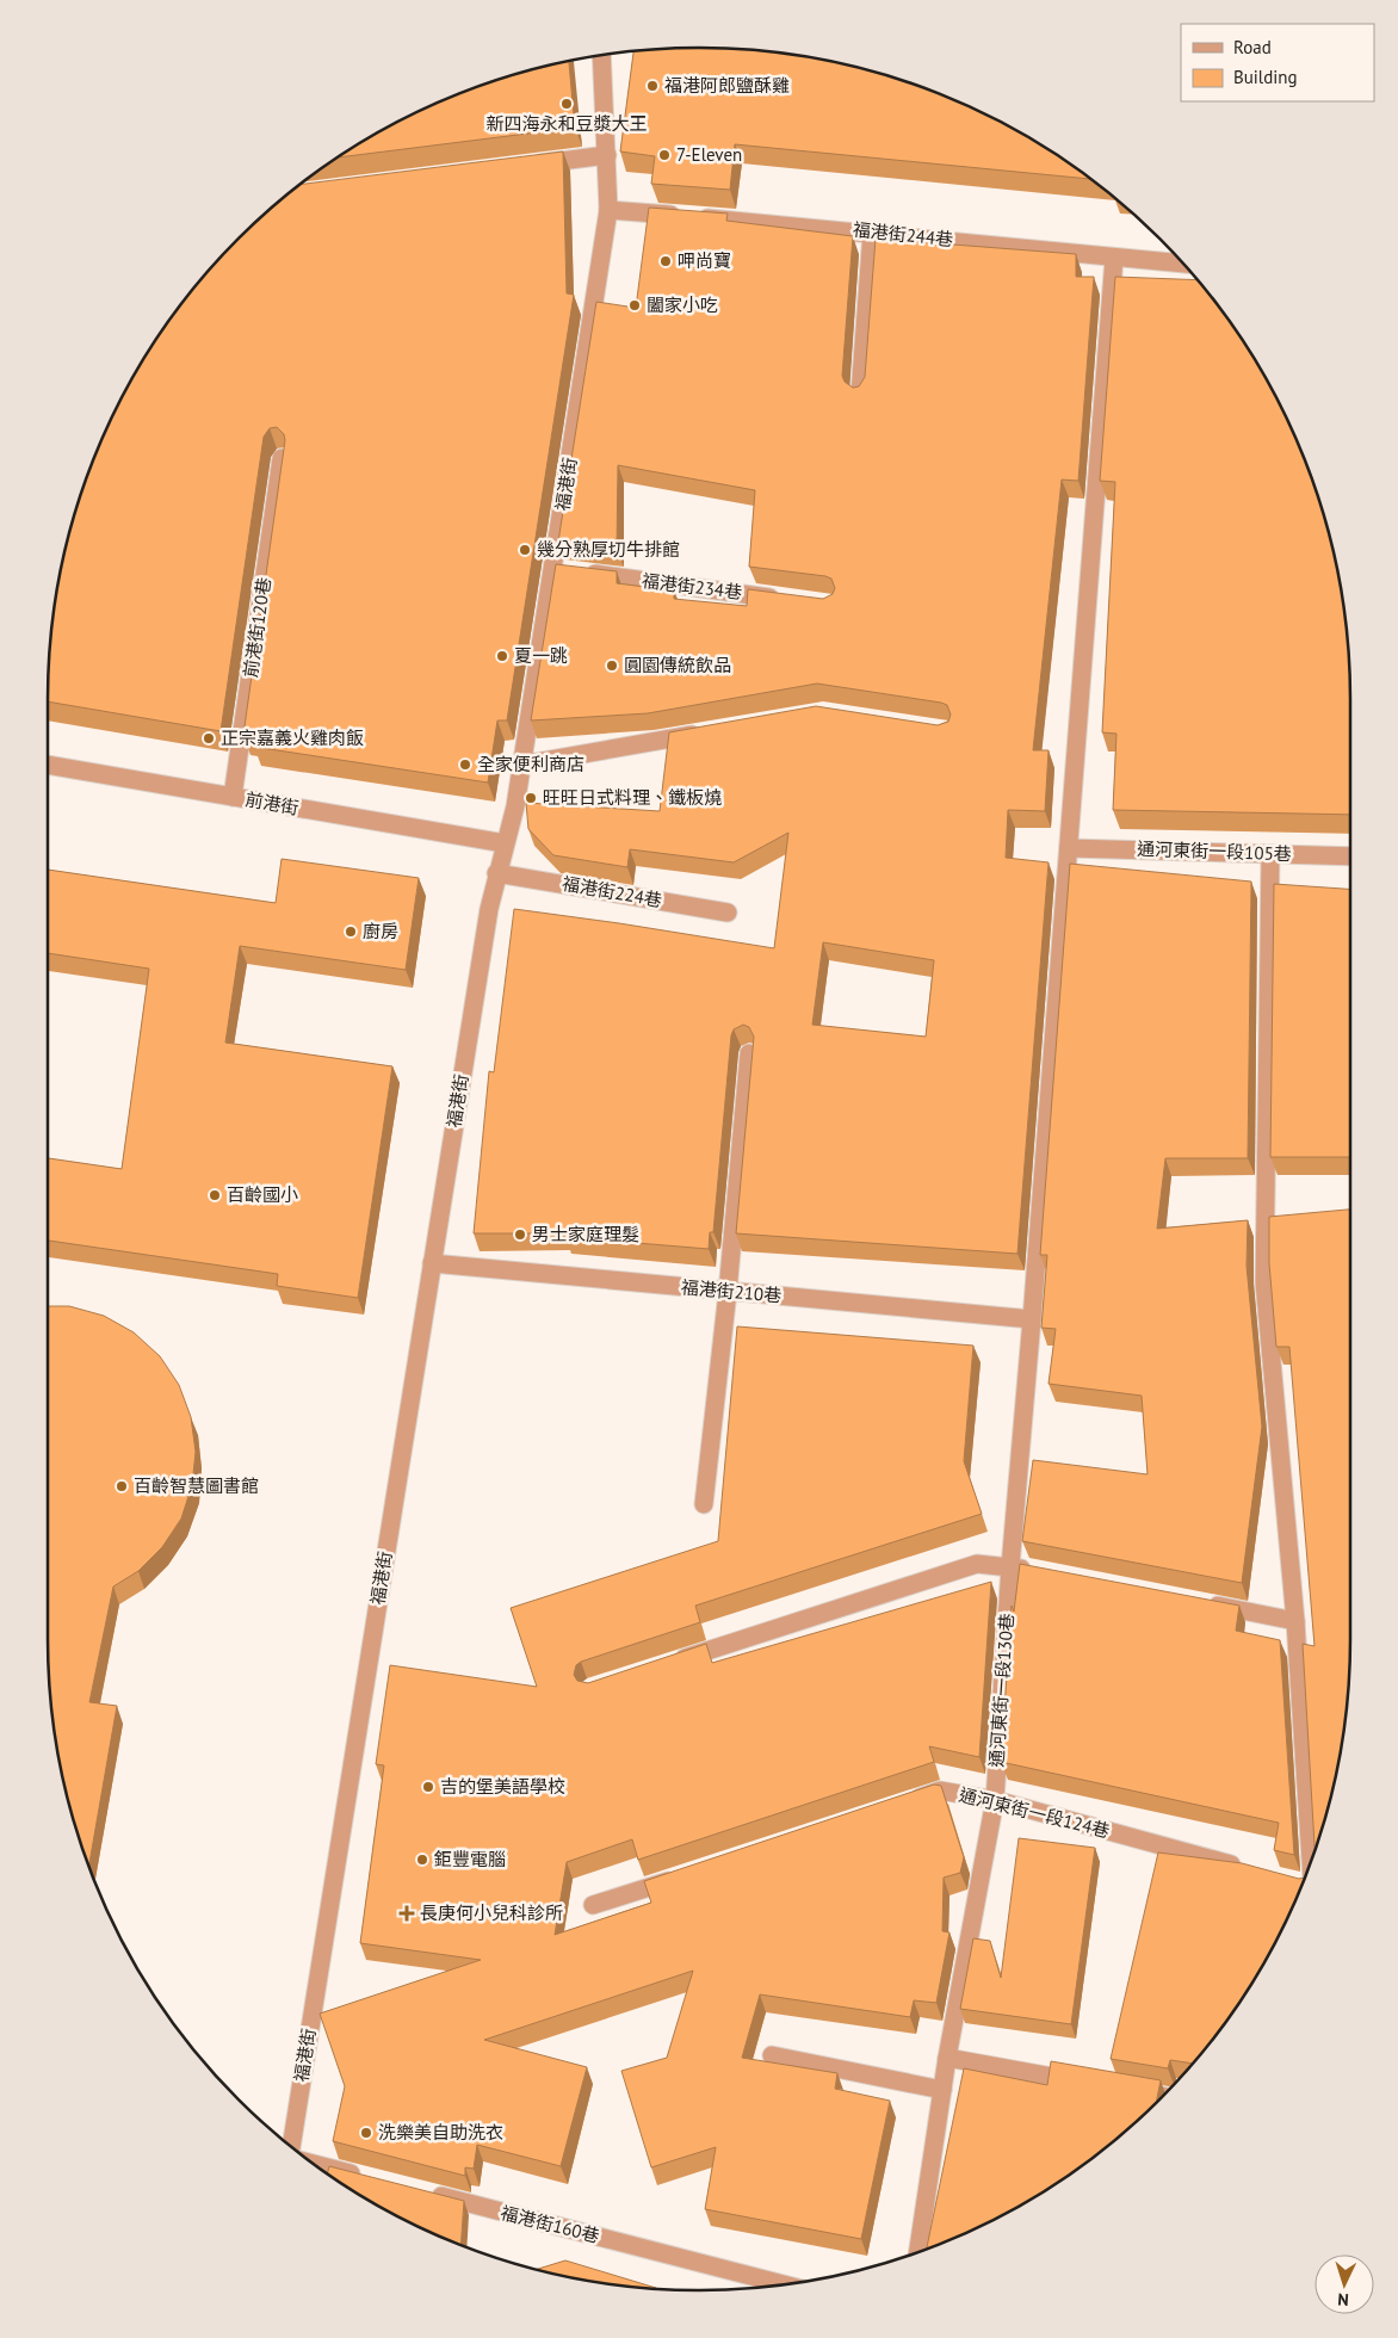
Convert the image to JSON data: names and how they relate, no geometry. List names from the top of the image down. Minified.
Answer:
{"streets":{"street":["福港街244巷","福港街","福港街234巷","前港街120巷","前港街","通河東街一段105巷","福港街224巷","福港街210巷","通河東街一段130巷","通河東街一段124巷","福港街160巷"]},"crossings":[["福港街244巷","福港街"],["福港街244巷","通河東街一段130巷"],["福港街","福港街234巷"],["福港街","前港街"],["福港街","福港街224巷"],["福港街","福港街210巷"],["前港街120巷","前港街"],["通河東街一段105巷","通河東街一段130巷"],["福港街210巷","通河東街一段130巷"],["通河東街一段130巷","通河東街一段124巷"]],"places":{"other":["福港阿郎鹽酥雞","新四海永和豆漿大王","7-Eleven","呷尚寶","闔家小吃","幾分熟厚切牛排館","夏一跳","圓園傳統飲品","正宗嘉義火雞肉飯","全家便利商店","旺旺日式料理、鐵板燒","廚房","百齡國小","男士家庭理髮","百齡智慧圖書館","吉的堡美語學校","鉅豐電腦","洗樂美自助洗衣"],"health":["長庚何小兒科診所"]},"legend":["Road","Building"],"north":"bottom"}
